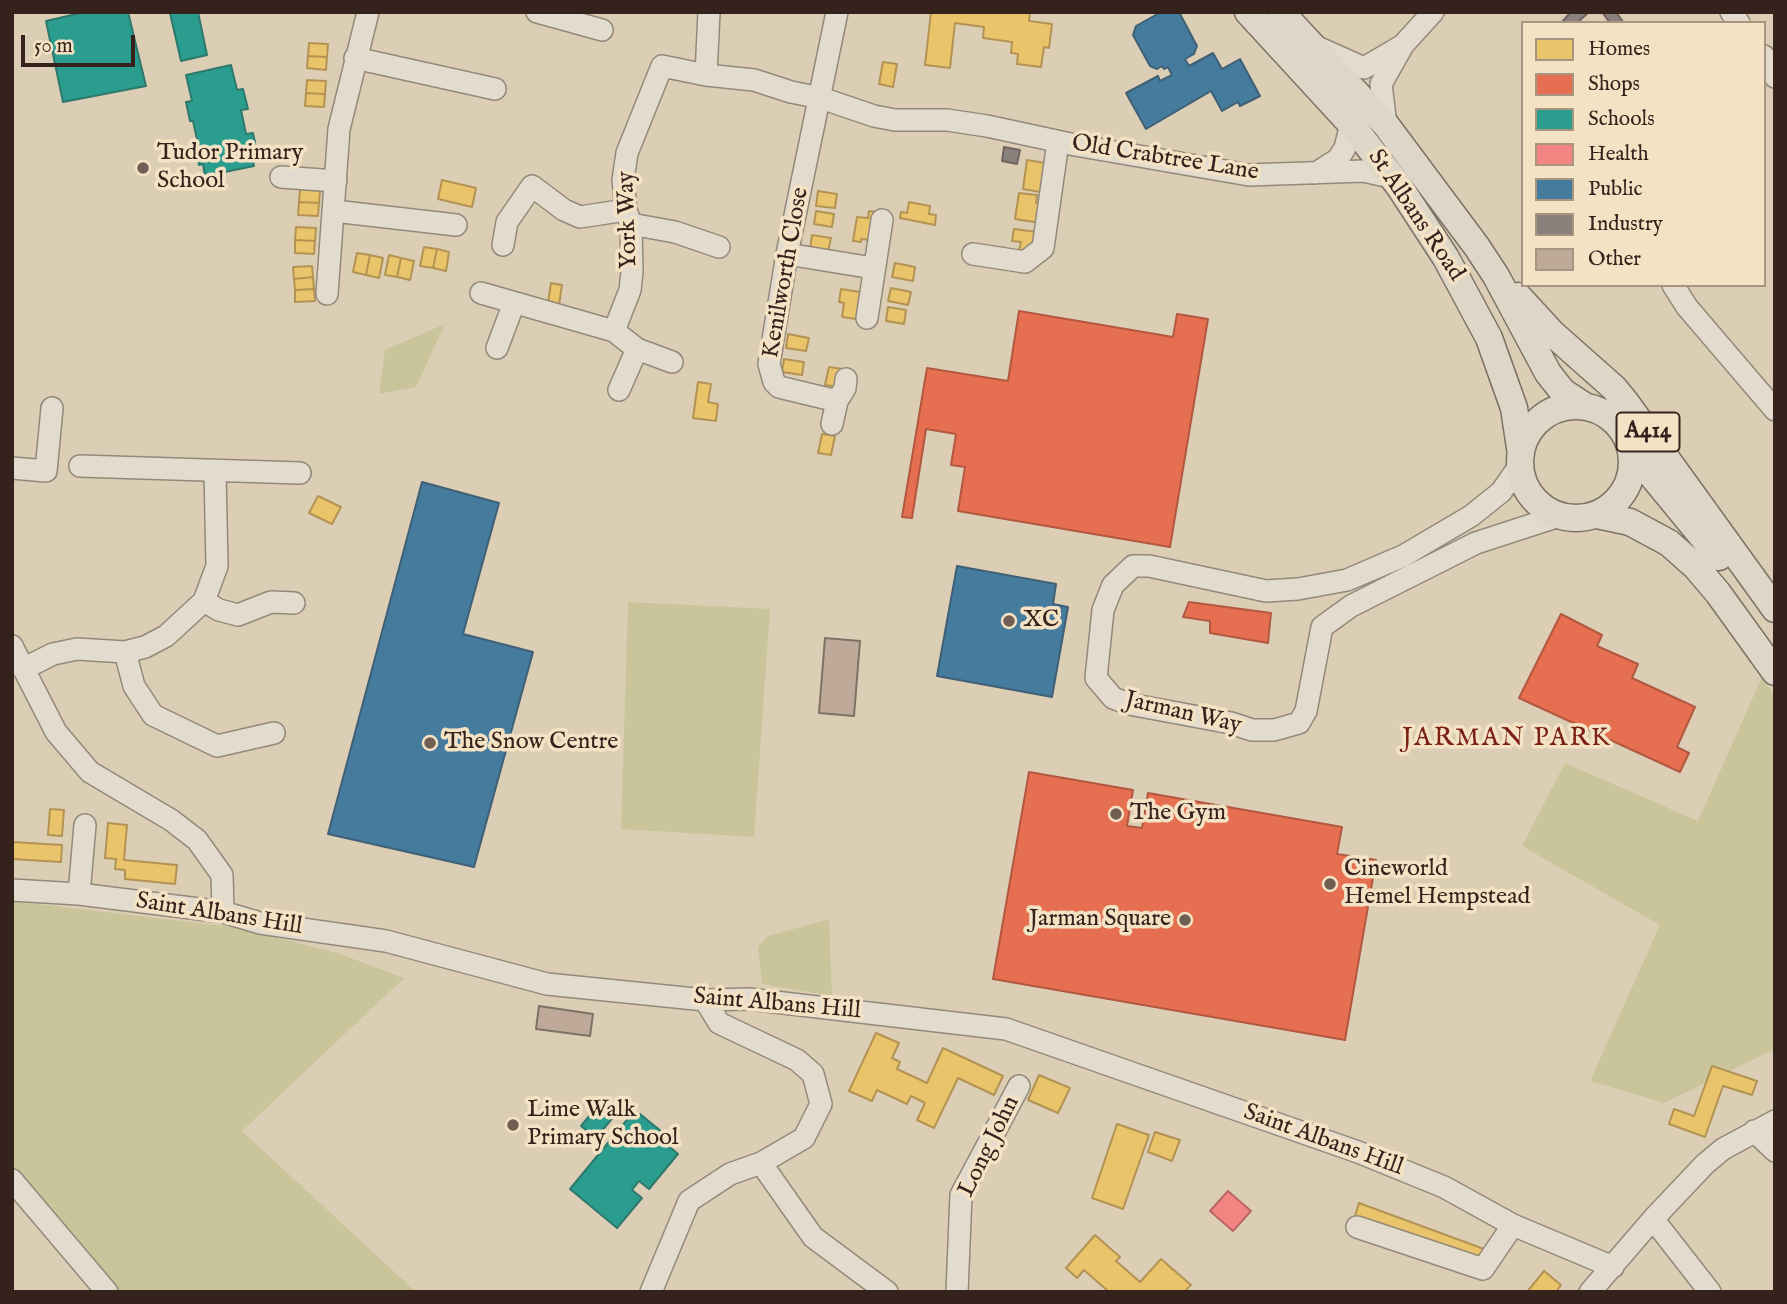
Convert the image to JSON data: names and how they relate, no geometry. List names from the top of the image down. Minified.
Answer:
{"streets":{"main road":["St Albans Road","A414"],"street":["Old Crabtree Lane","York Way","Kenilworth Close","Jarman Way","Saint Albans Hill","Long John"]},"crossings":[["Old Crabtree Lane","St Albans Road"],["Old Crabtree Lane","York Way"],["Old Crabtree Lane","Kenilworth Close"],["St Albans Road","A414"],["St Albans Road","Jarman Way"],["York Way","Kenilworth Close"],["A414","Jarman Way"]],"districts":["JARMAN PARK"],"places":["Tudor Primary School","XC","The Snow Centre","The Gym","Cineworld Hemel Hempstead","Jarman Square","Lime Walk Primary School"],"legend":["Homes","Shops","Schools","Health","Public","Industry","Other"],"scale_bar":"50 m"}
